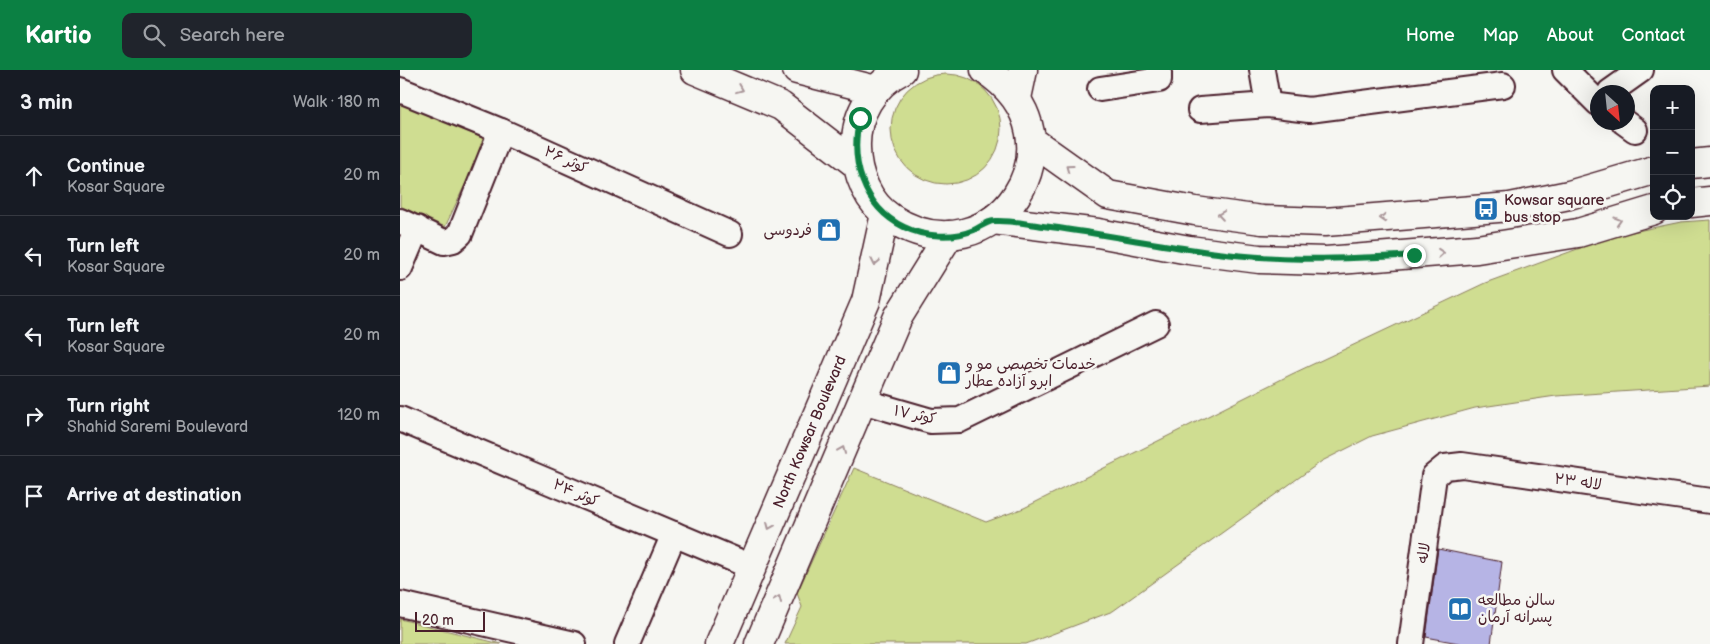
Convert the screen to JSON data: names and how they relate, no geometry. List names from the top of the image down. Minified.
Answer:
{"streets":{"main road":["North Kowsar Boulevard"],"street":["کوثر ۲۶","کوثر ۱۷","لاله ۲۳","کوثر ۲۴","لاله"]},"crossings":[["North Kowsar Boulevard","کوثر ۲۴"],["لاله ۲۳","لاله"]],"places":{"bus stop":["Kowsar square bus stop"],"shop":["فردوسی","خدمات تخصصی مو و ابرو آزاده عطار"],"library":["سالن مطالعه پسرانه آرمان"]},"scale_bar":"20 m","north":"bottom right","page":{"header":"Kartio","search":"Search here","nav":["Home","Map","About","Contact"],"heading":["3 min","Walk · 180 m"],"map_buttons":["+","−"],"list":[["Continue","Kosar Square","20 m"],["Turn left","Kosar Square","20 m"],["Turn left","Kosar Square","20 m"],["Turn right","Shahid Saremi Boulevard","120 m"],"Arrive at destination"],"scale":"20 m"}}
